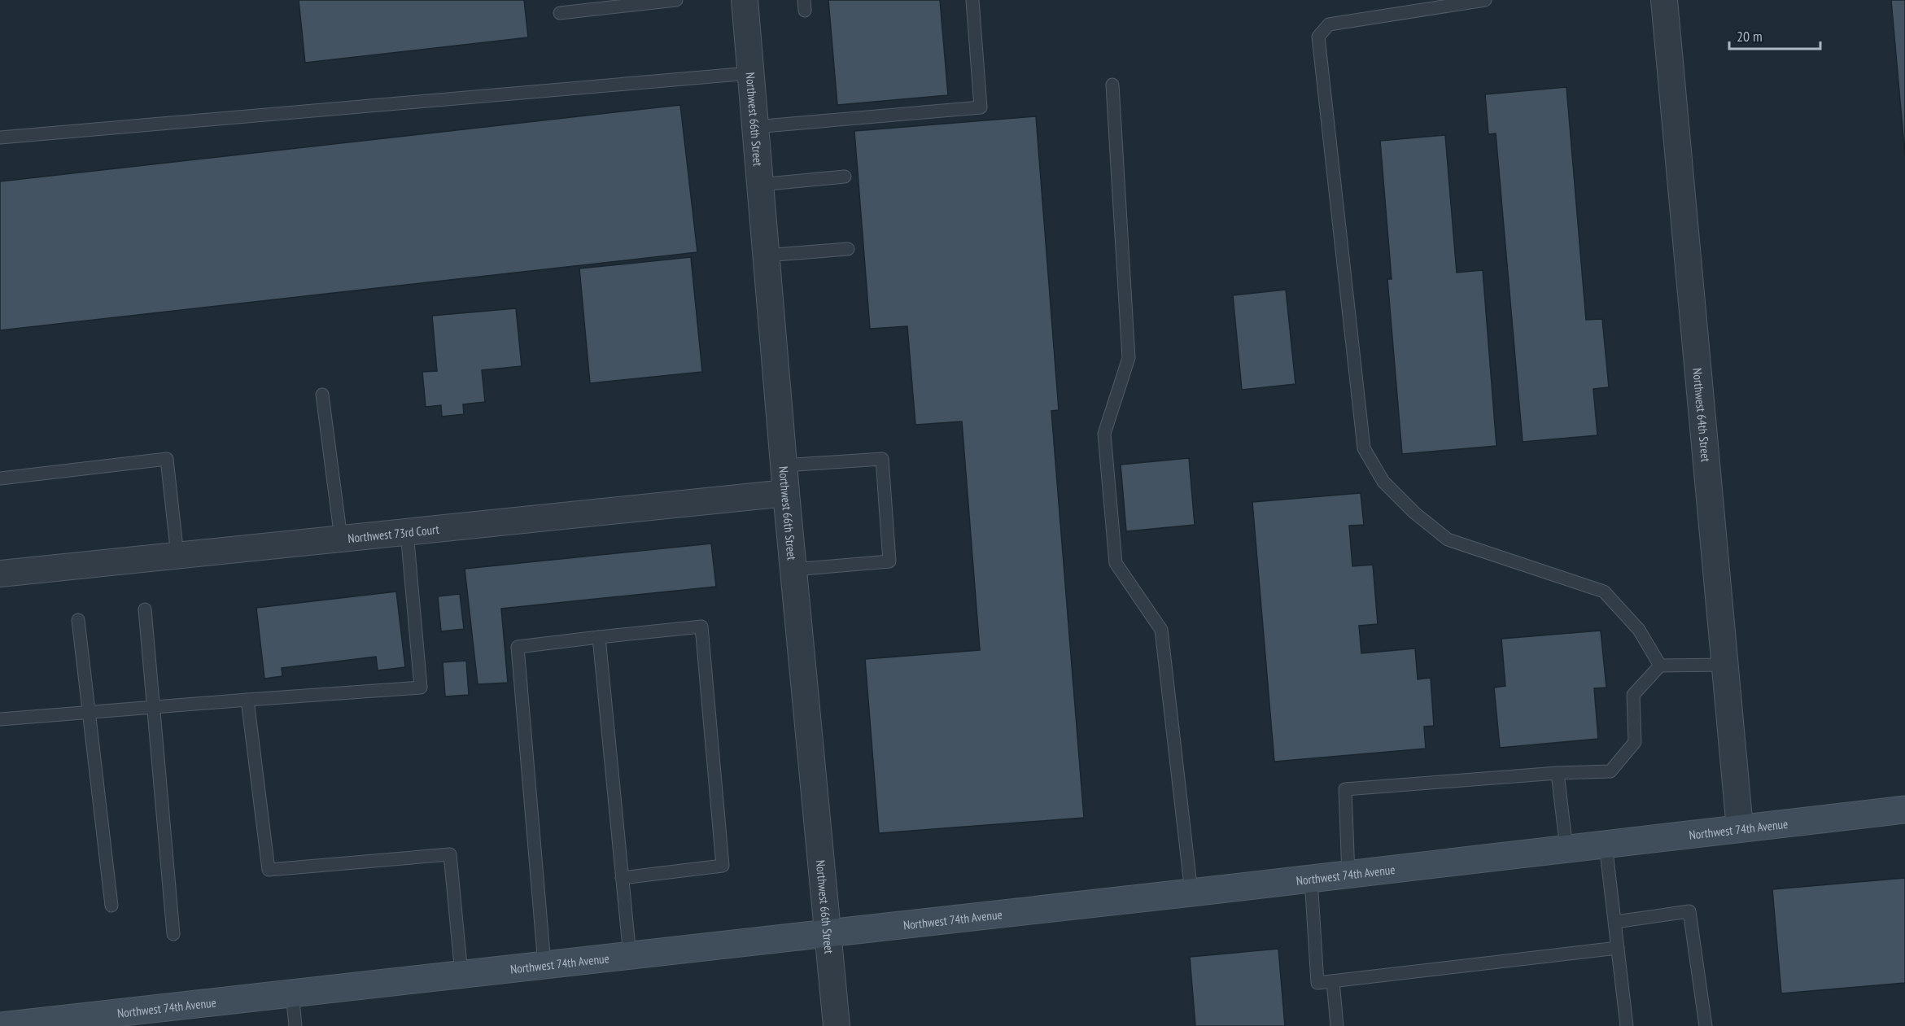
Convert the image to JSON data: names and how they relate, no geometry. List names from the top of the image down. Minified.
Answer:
{"streets":{"street":["Northwest 66th Street","Northwest 64th Street","Northwest 73rd Court","Northwest 74th Avenue"]},"crossings":[["Northwest 66th Street","Northwest 73rd Court"],["Northwest 66th Street","Northwest 74th Avenue"],["Northwest 64th Street","Northwest 74th Avenue"]],"scale_bar":"20 m"}
